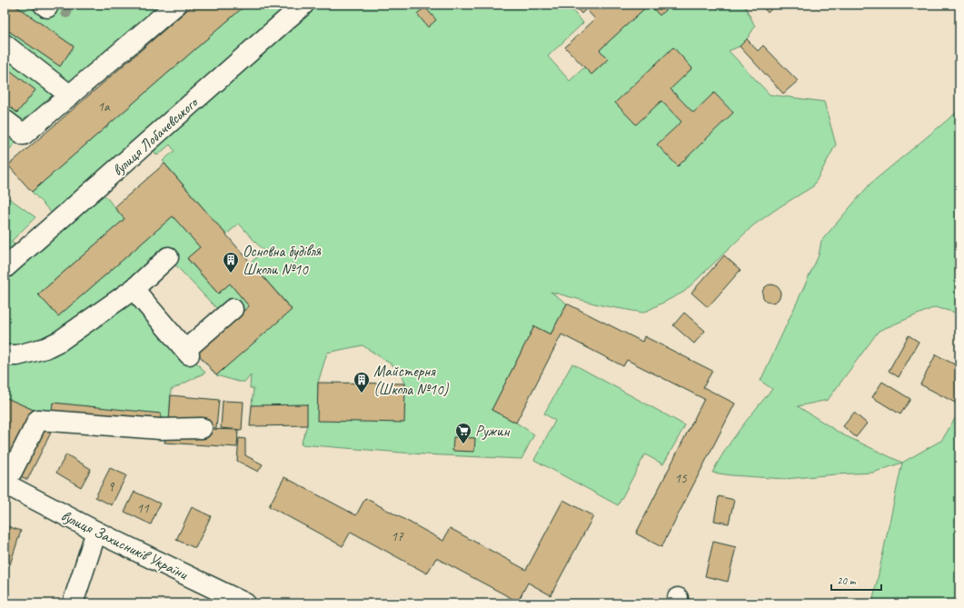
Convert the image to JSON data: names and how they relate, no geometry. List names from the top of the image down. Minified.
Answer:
{"streets":{"street":["вулиця Лобачевського","вулиця Захисників України"]},"places":{"building":["Основна будівля Школи №10","Майстерня (Школа №10)"],"supermarket":["Ружин"]},"house_numbers":["1а","15","9","11","17"],"scale_bar":"20 m"}
